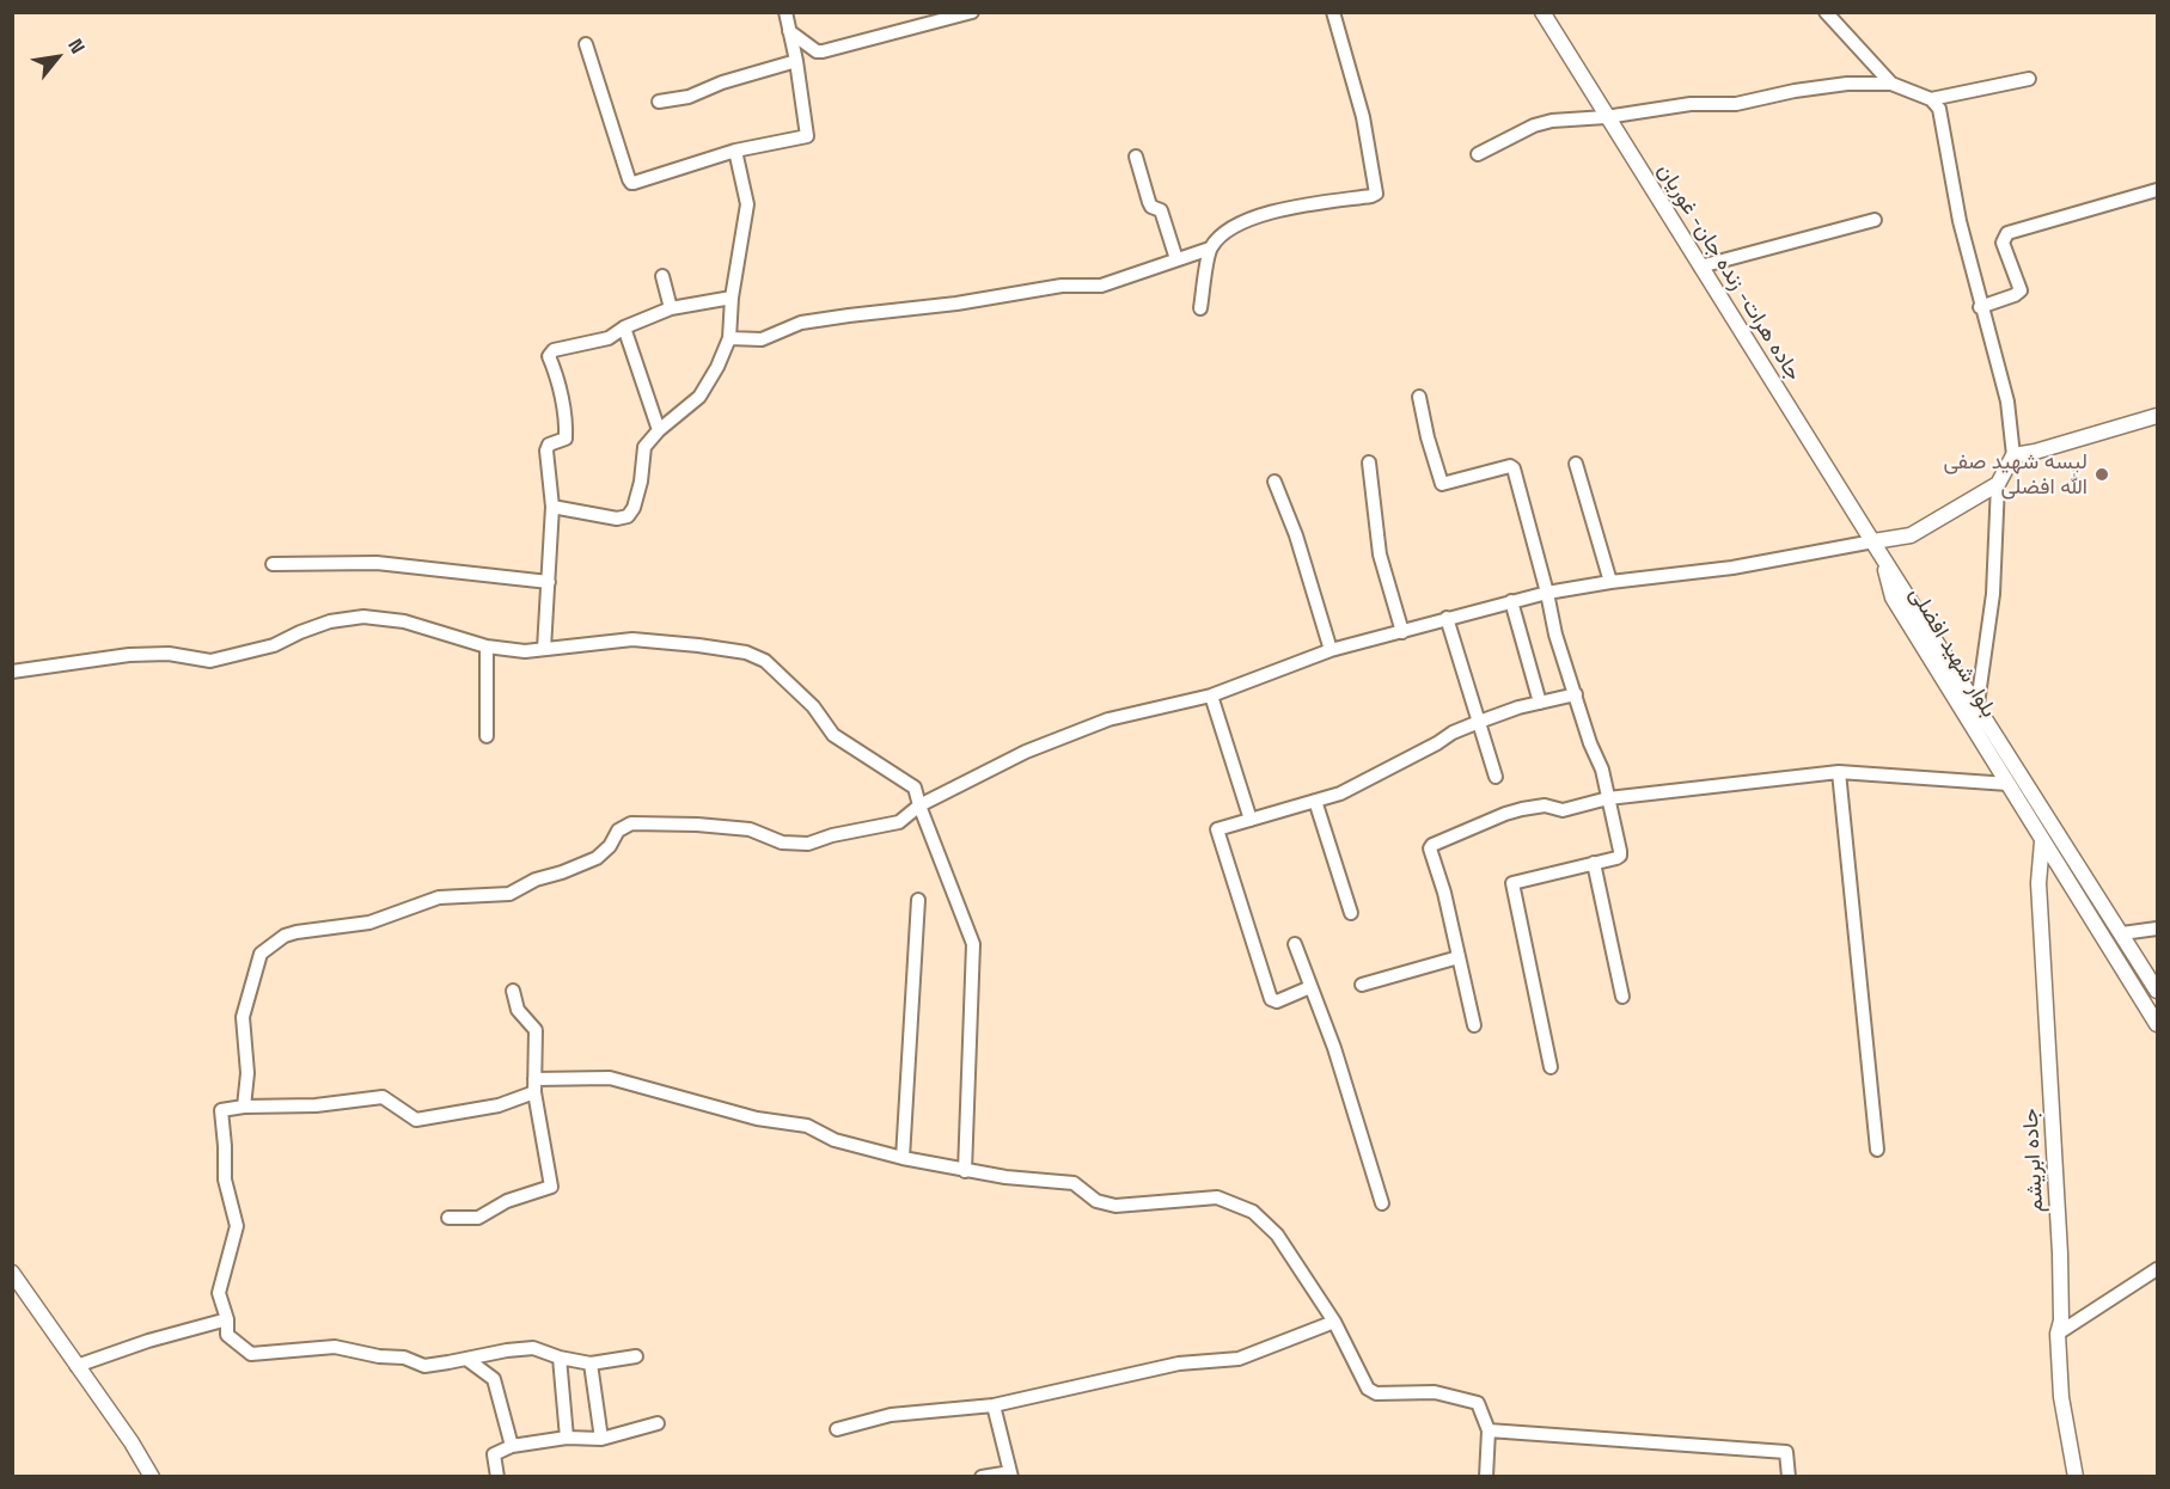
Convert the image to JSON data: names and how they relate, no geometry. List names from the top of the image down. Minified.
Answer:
{"streets":{"main road":["جاده هرات- زنده جان- غوریان","بلوار شهید افضلی","جاده ابریشم"]},"crossings":[["جاده هرات- زنده جان- غوریان","بلوار شهید افضلی"],["بلوار شهید افضلی","جاده ابریشم"]],"places":["لیسه شهید صفی الله افضلی"],"north":"top right"}
